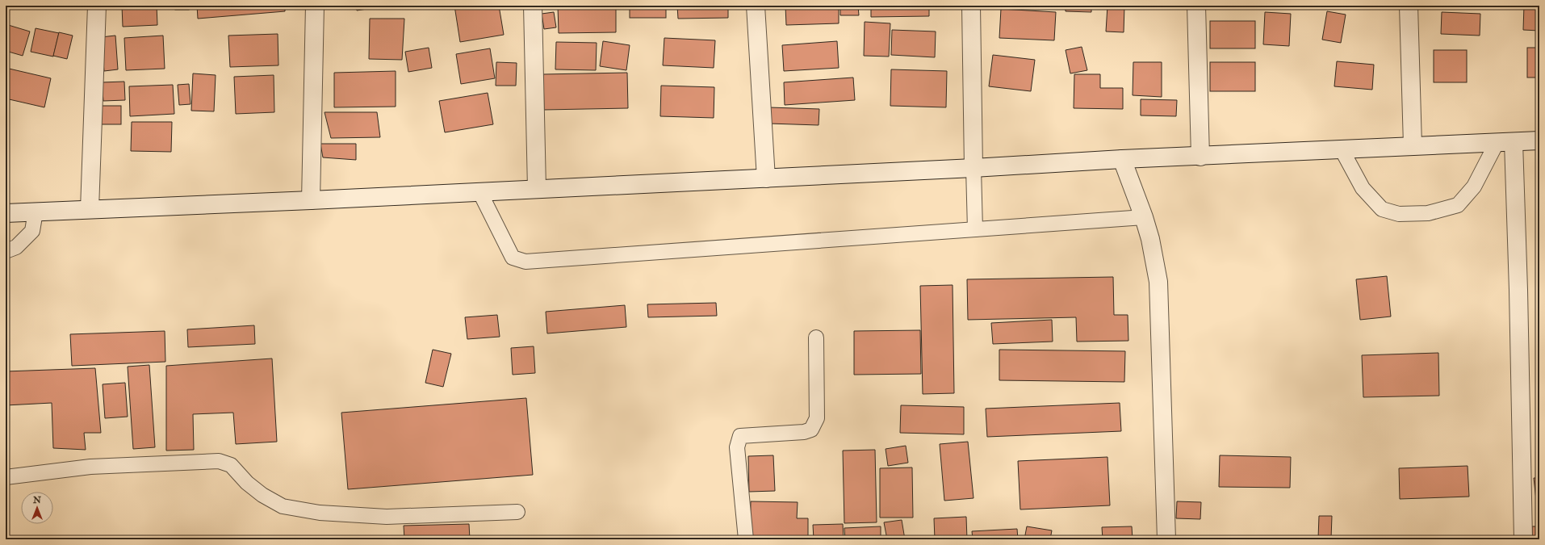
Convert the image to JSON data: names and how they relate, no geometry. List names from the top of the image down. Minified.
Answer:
{"north":"top"}
